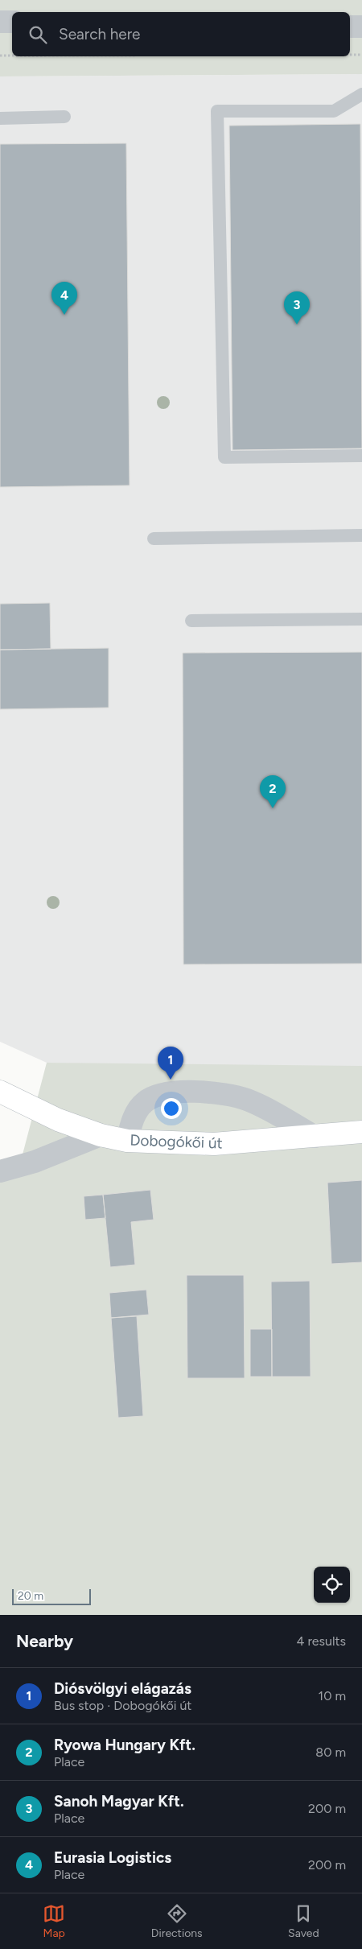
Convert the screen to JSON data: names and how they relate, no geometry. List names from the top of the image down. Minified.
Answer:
{"streets":{"main road":["Dobogókői út"]},"scale_bar":"20 m","page":{"search":"Search here","pins":["4","3","2","1"],"scale":"20 m","heading":["Nearby","4 results"],"list":[{"mark":"1","name":"Diósvölgyi elágazás","note":"Bus stop · Dobogókői út","value":"10 m"},{"mark":"2","name":"Ryowa Hungary Kft.","note":"Place","value":"80 m"},{"mark":"3","name":"Sanoh Magyar Kft.","note":"Place","value":"200 m"},{"mark":"4","name":"Eurasia Logistics","note":"Place","value":"200 m"}],"nav":["Map","Directions","Saved"]}}
